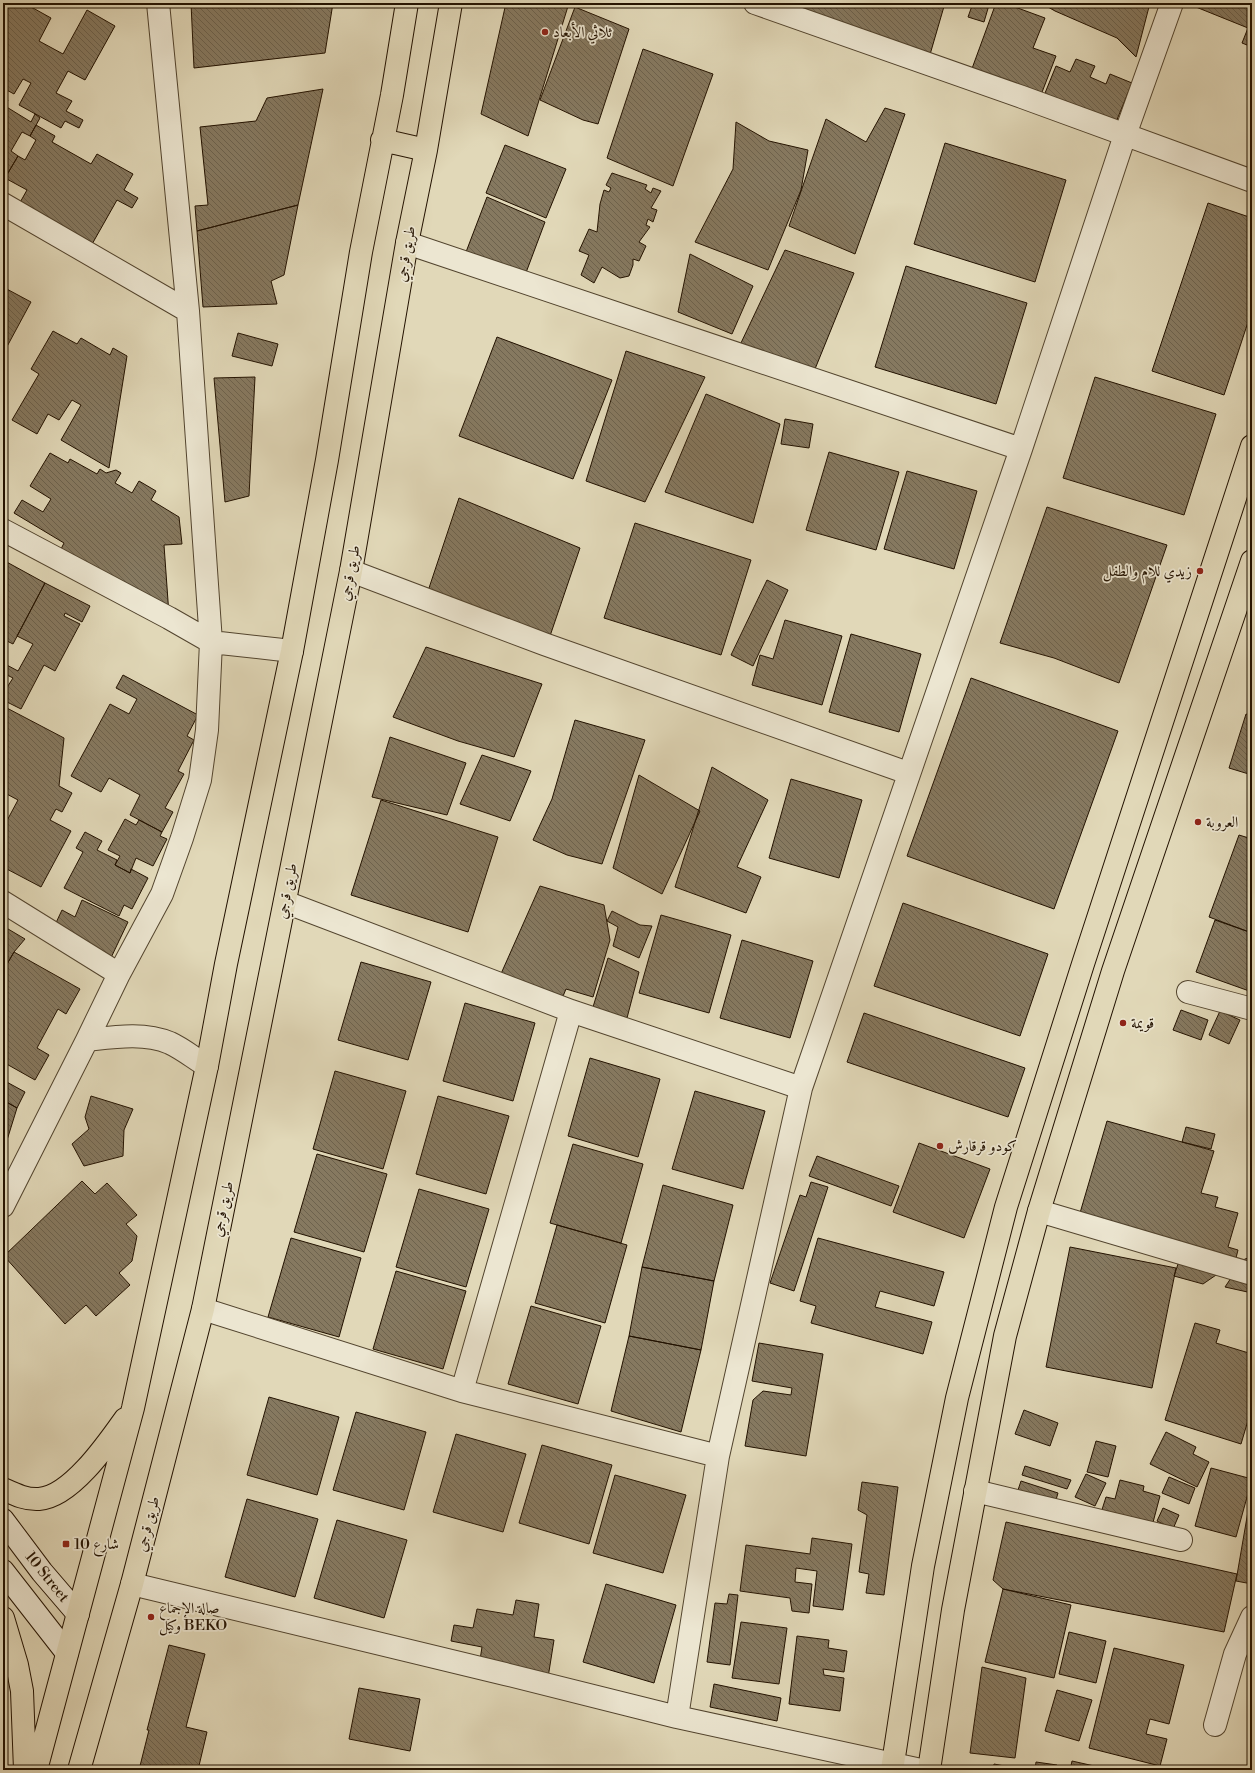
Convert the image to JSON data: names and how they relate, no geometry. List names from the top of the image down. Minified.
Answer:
{"streets":{"main road":["طريق قرجي"],"street":["10 Street"]},"places":{"other":["ثلاثي الأبعاد","زيدي للام والطفل","العروبة","قويمة","كودو قرقارش","صالة الإجماع وكيل BEKO"],"transit":["شارع 10"]}}
